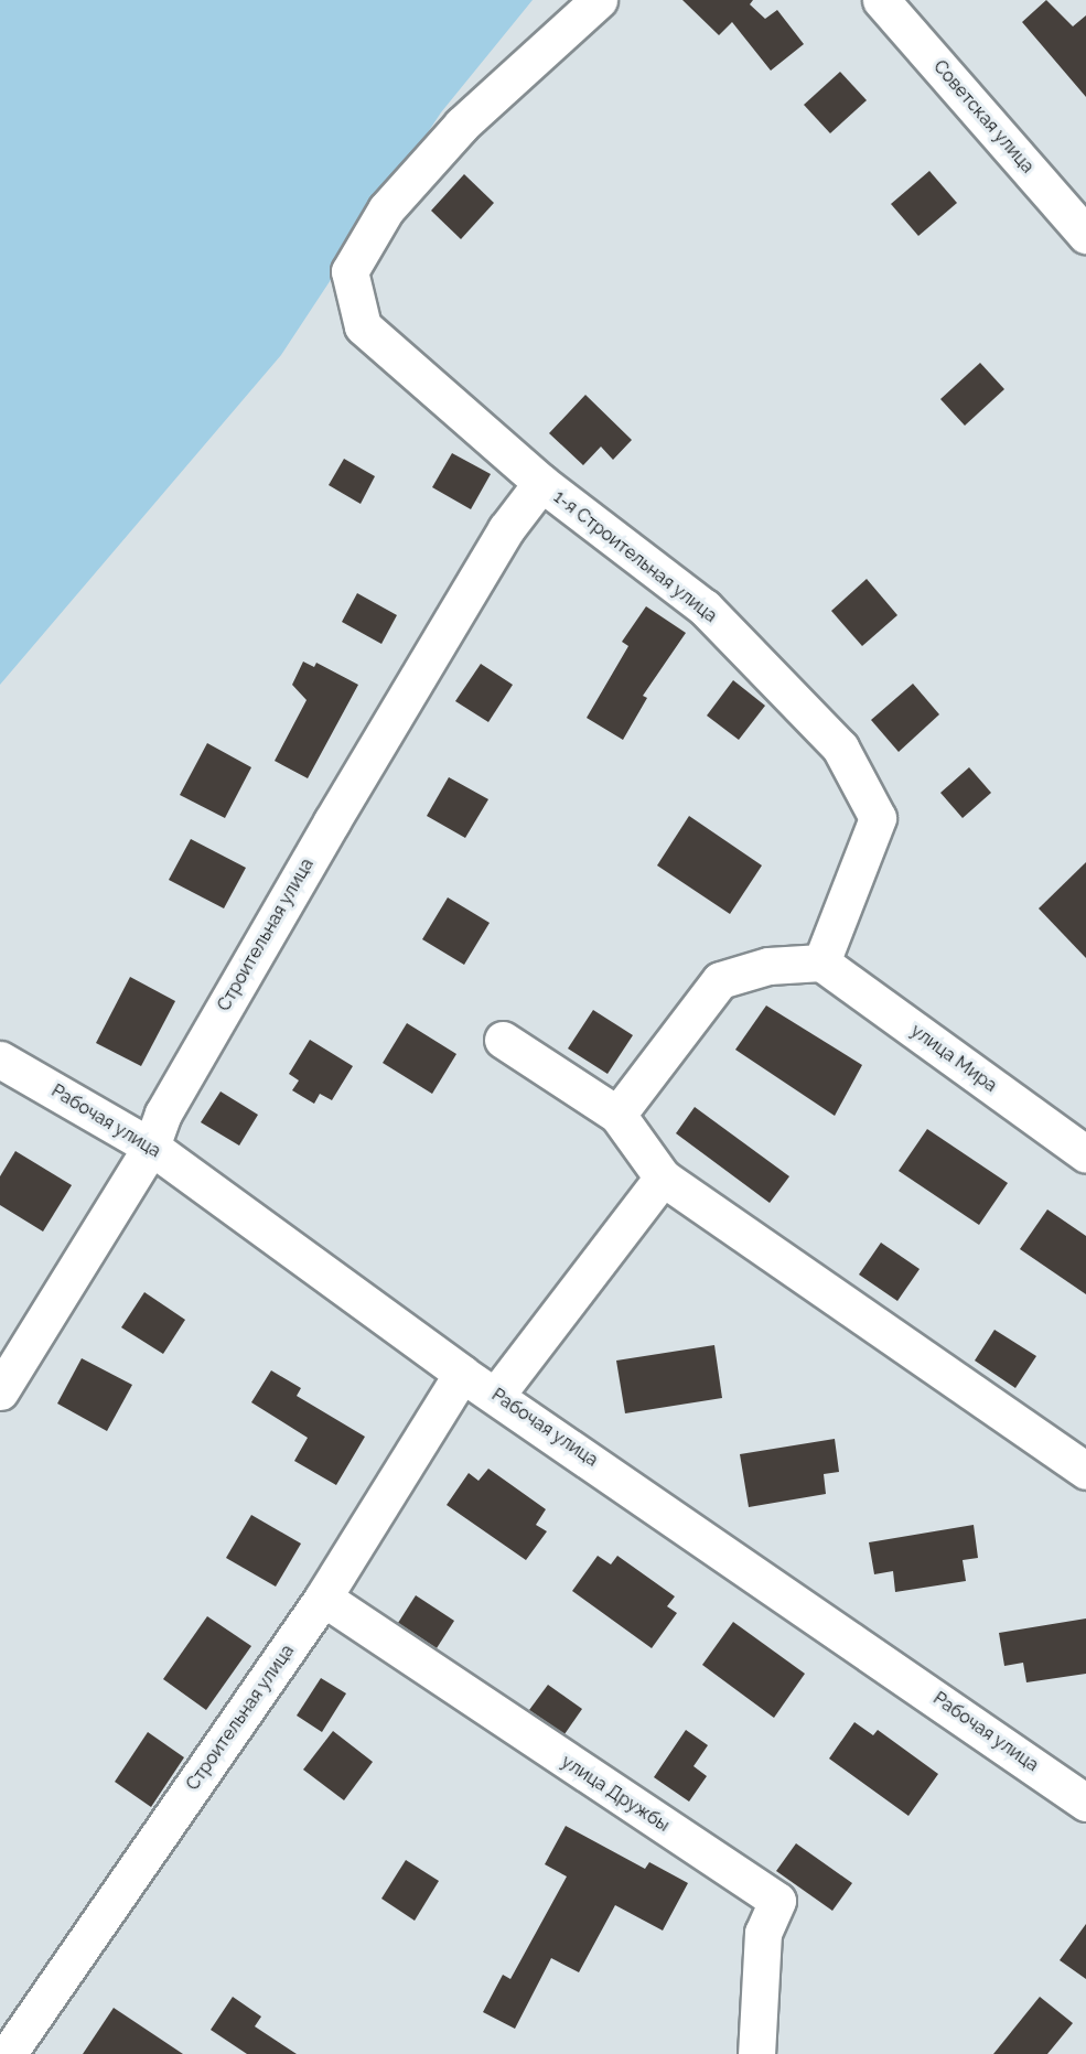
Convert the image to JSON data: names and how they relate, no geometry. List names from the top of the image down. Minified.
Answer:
{"streets":{"street":["Советская улица","1-я Строительная улица","Строительная улица","улица Мира","Рабочая улица","улица Дружбы"]},"crossings":[["1-я Строительная улица","Строительная улица"],["1-я Строительная улица","улица Мира"],["Строительная улица","Рабочая улица"],["Строительная улица","улица Дружбы"]]}
